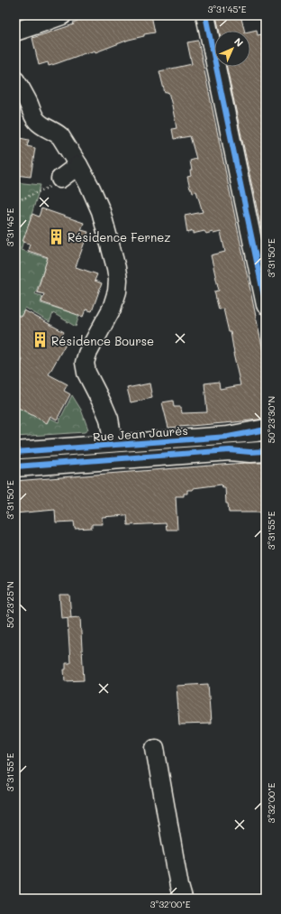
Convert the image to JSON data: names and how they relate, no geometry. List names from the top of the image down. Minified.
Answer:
{"streets":{"main road":["Rue Jean Jaurès"]},"places":{"building":["Résidence Fernez","Résidence Bourse"]},"north":"top right","coordinates":["3°31'45\"E","3°31'50\"E","50°23'30\"N","3°31'55\"E","50°23'25\"N","3°32'00\"E"]}
